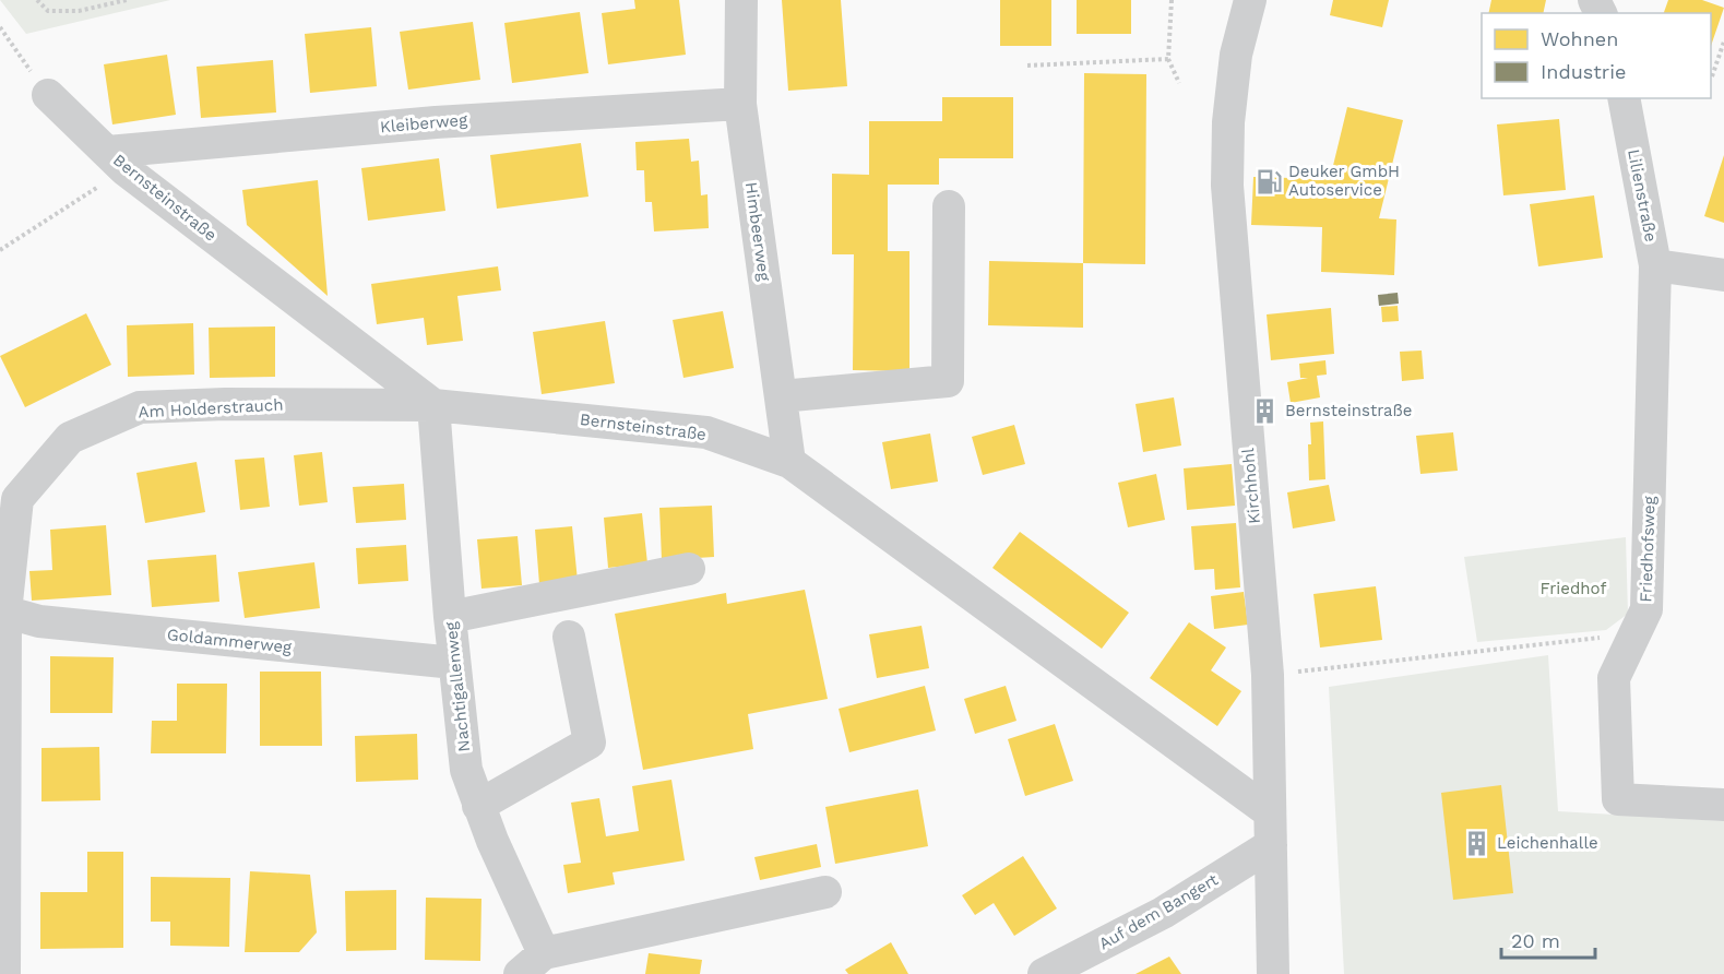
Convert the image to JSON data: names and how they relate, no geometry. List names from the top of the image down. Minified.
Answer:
{"streets":{"street":["Kleiberweg","Lilienstraße","Bernsteinstraße","Himbeerweg","Am Holderstrauch","Kirchhohl","Friedhofsweg","Goldammerweg","Nachtigallenweg","Auf dem Bangert"]},"crossings":[["Kleiberweg","Bernsteinstraße"],["Kleiberweg","Himbeerweg"],["Lilienstraße","Friedhofsweg"],["Bernsteinstraße","Himbeerweg"],["Bernsteinstraße","Am Holderstrauch"],["Bernsteinstraße","Kirchhohl"],["Bernsteinstraße","Nachtigallenweg"],["Am Holderstrauch","Goldammerweg"],["Am Holderstrauch","Nachtigallenweg"],["Kirchhohl","Auf dem Bangert"],["Goldammerweg","Nachtigallenweg"]],"parks":["Friedhof"],"places":{"fuel station":["Deuker GmbH Autoservice"],"building":["Bernsteinstraße","Leichenhalle"]},"legend":["Wohnen","Industrie"],"scale_bar":"20 m"}
